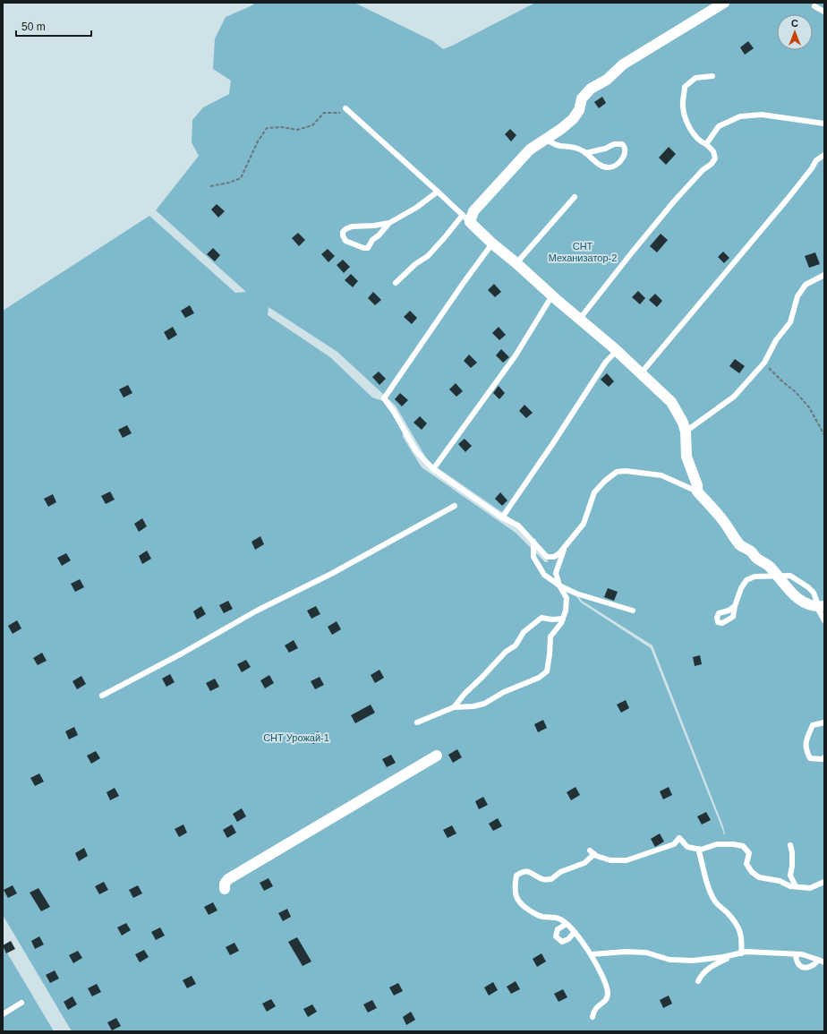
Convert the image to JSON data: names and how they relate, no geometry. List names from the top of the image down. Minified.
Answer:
{"parks":["СНТ Механизатор-2","СНТ Урожай-1"],"scale_bar":"50 m","north":"top"}
